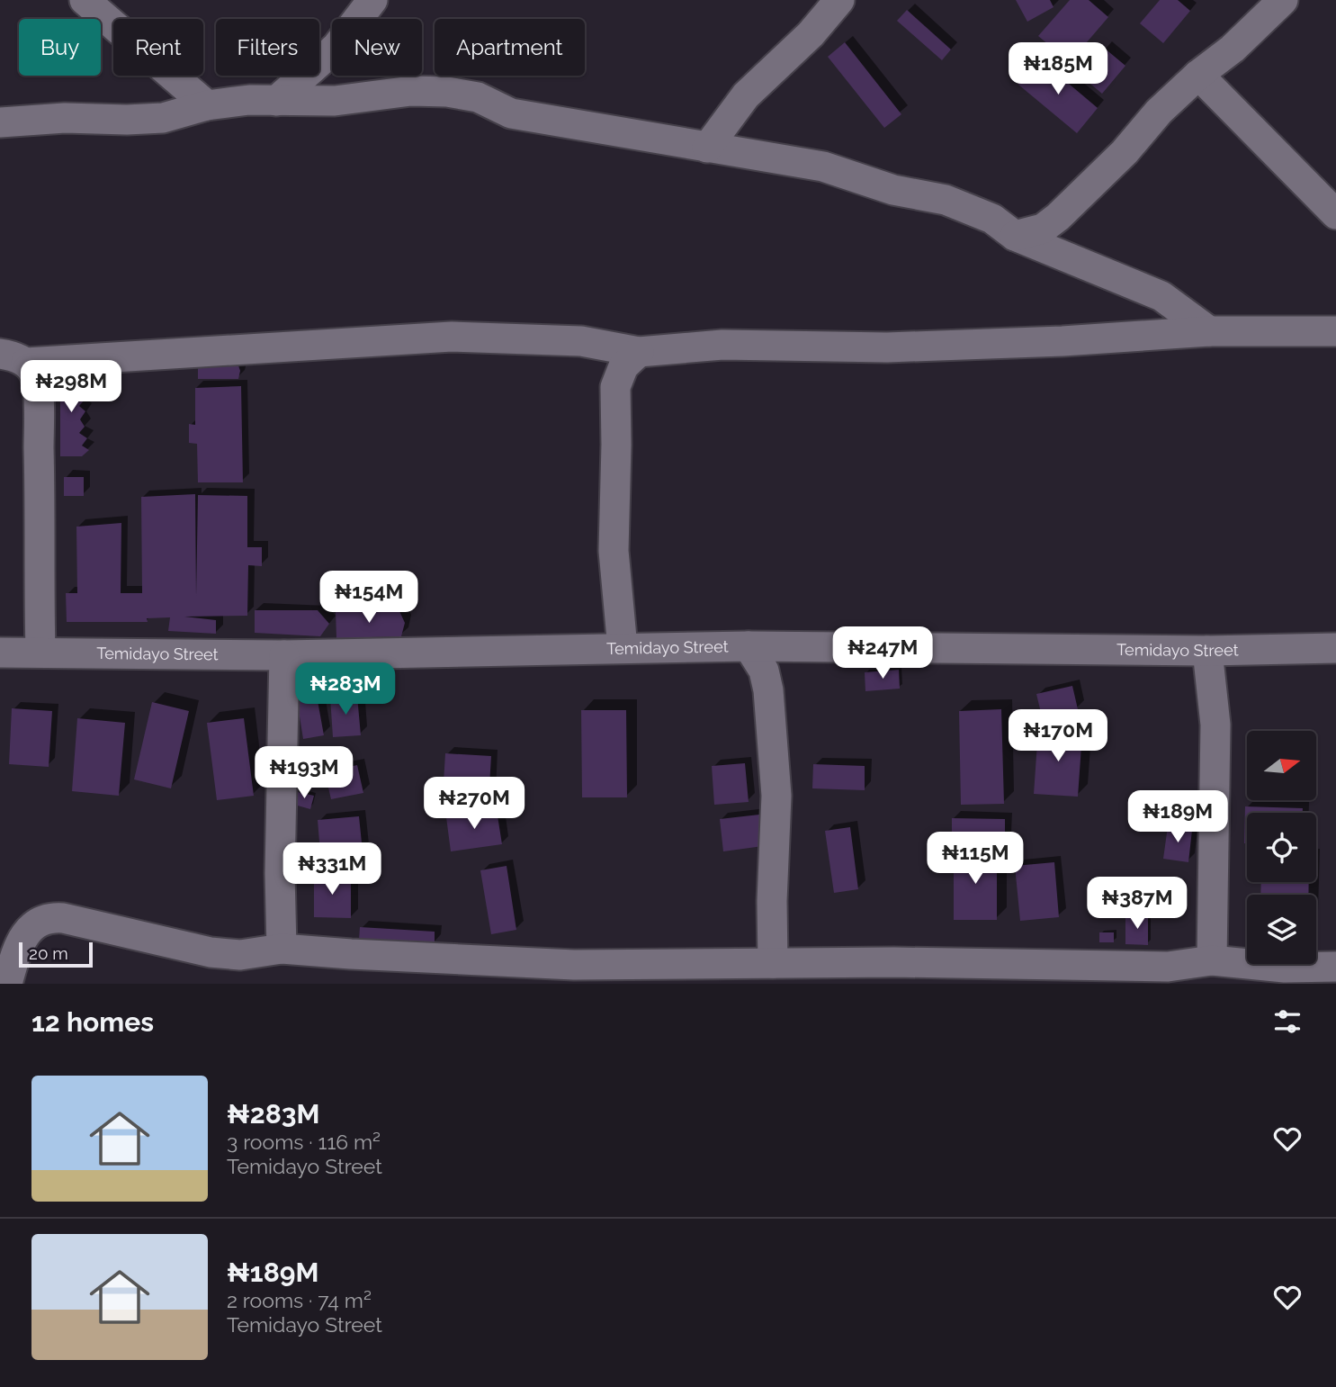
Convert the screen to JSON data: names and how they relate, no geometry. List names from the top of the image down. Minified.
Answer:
{"streets":{"street":["Temidayo Street"]},"scale_bar":"20 m","north":"right","page":{"chip":["Buy","Rent","Filters","New","Apartment"],"price":["₦185M","₦298M","₦154M","₦247M","₦283M","₦170M","₦193M","₦270M","₦189M","₦115M","₦331M","₦387M"],"scale":"20 m","heading":"12 homes","list":[{"name":"₦283M","note":"3 rooms · 116 m² · Temidayo Street"},{"name":"₦189M","note":"2 rooms · 74 m² · Temidayo Street"}]}}
